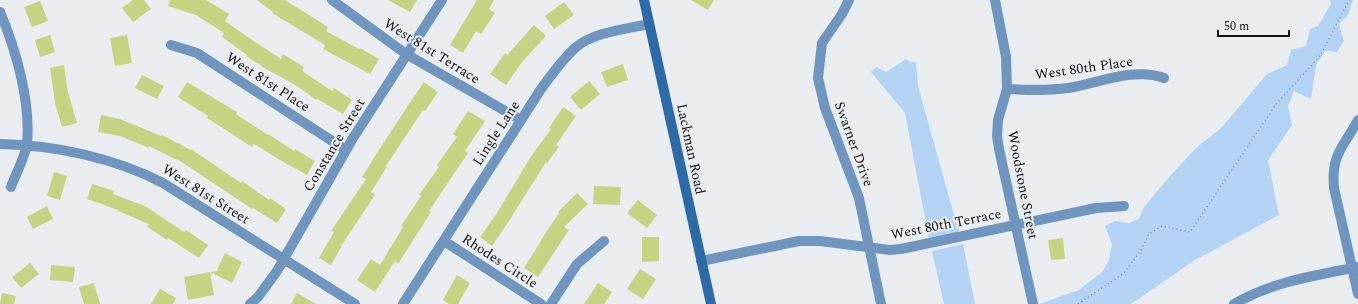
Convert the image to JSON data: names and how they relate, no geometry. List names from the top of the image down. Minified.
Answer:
{"streets":{"main road":["Lackman Road"],"street":["West 81st Terrace","West 80th Place","West 81st Place","Lingle Lane","Swarner Drive","Constance Street","Woodstone Street","West 81st Street","West 80th Terrace","Rhodes Circle"]},"crossings":[["West 81st Terrace","Lingle Lane"],["West 81st Terrace","Constance Street"],["West 80th Place","Woodstone Street"],["West 81st Place","Constance Street"],["Lingle Lane","Lackman Road"],["Lingle Lane","Rhodes Circle"],["Swarner Drive","West 80th Terrace"],["Constance Street","West 81st Street"],["Lackman Road","West 80th Terrace"],["Woodstone Street","West 80th Terrace"]],"scale_bar":"50 m"}
